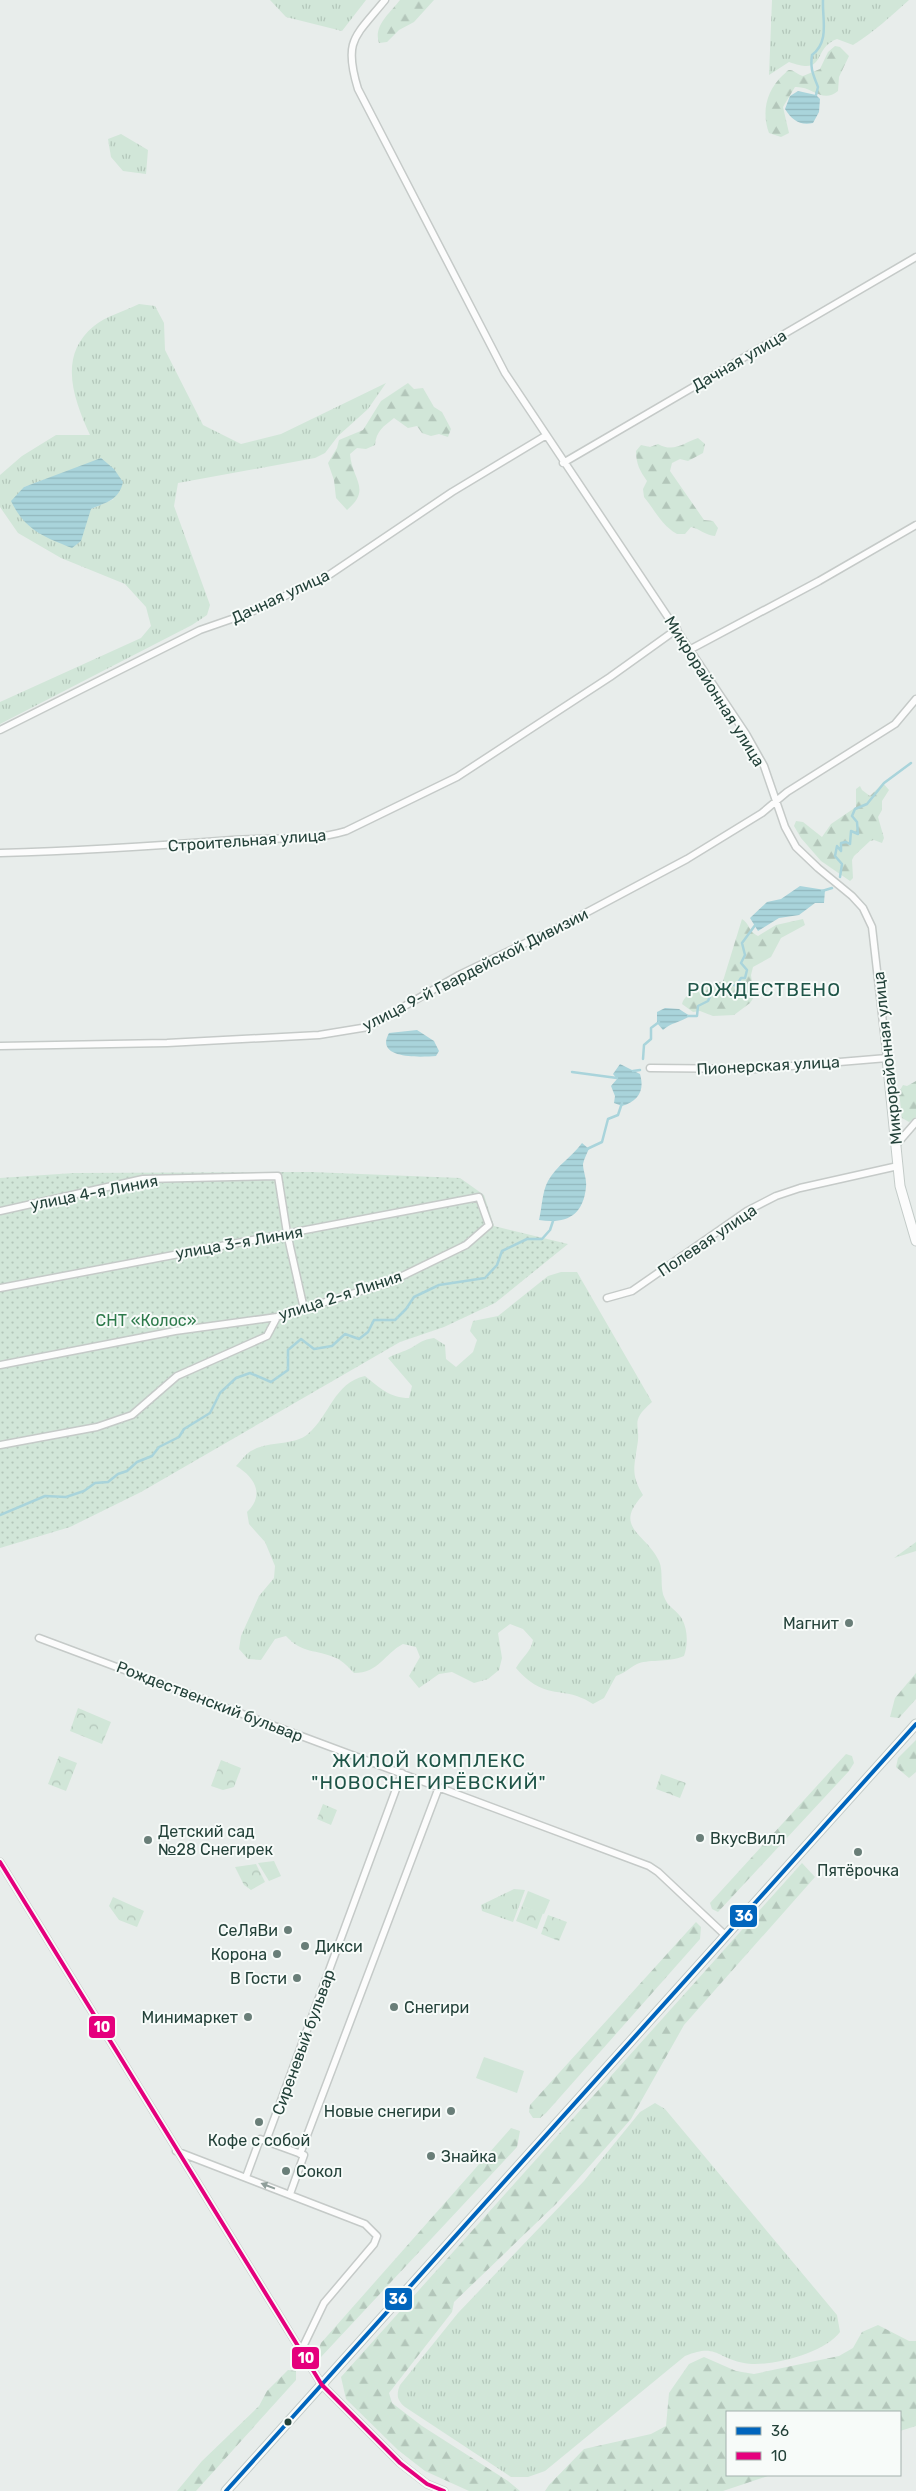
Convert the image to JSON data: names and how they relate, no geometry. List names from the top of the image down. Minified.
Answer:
{"streets":{"street":["Дачная улица","Микрорайонная улица","Строительная улица","улица 9-й Гвардейской Дивизии","Пионерская улица","улица 4-я Линия","Полевая улица","улица 3-я Линия","улица 2-я Линия","Рождественский бульвар","Сиреневый бульвар"]},"crossings":[["Дачная улица","Микрорайонная улица"],["Микрорайонная улица","Строительная улица"],["Микрорайонная улица","улица 9-й Гвардейской Дивизии"],["Микрорайонная улица","Пионерская улица"],["Микрорайонная улица","Полевая улица"],["улица 4-я Линия","улица 3-я Линия"],["улица 3-я Линия","улица 2-я Линия"],["Рождественский бульвар","Сиреневый бульвар"]],"districts":["РОЖДЕСТВЕНО","ЖИЛОЙ КОМПЛЕКС \"НОВОСНЕГИРЁВСКИЙ\""],"parks":["СНТ «Колос»"],"places":["Магнит","ВкусВилл","Детский сад №28 Снегирек","Пятёрочка","СеЛяВи","Дикси","Корона","В Гости","Снегири","Минимаркет","Новые снегири","Кофе с собой","Знайка","Сокол"],"lines":["transit line 36","transit line 10"],"legend":["36","10"]}
